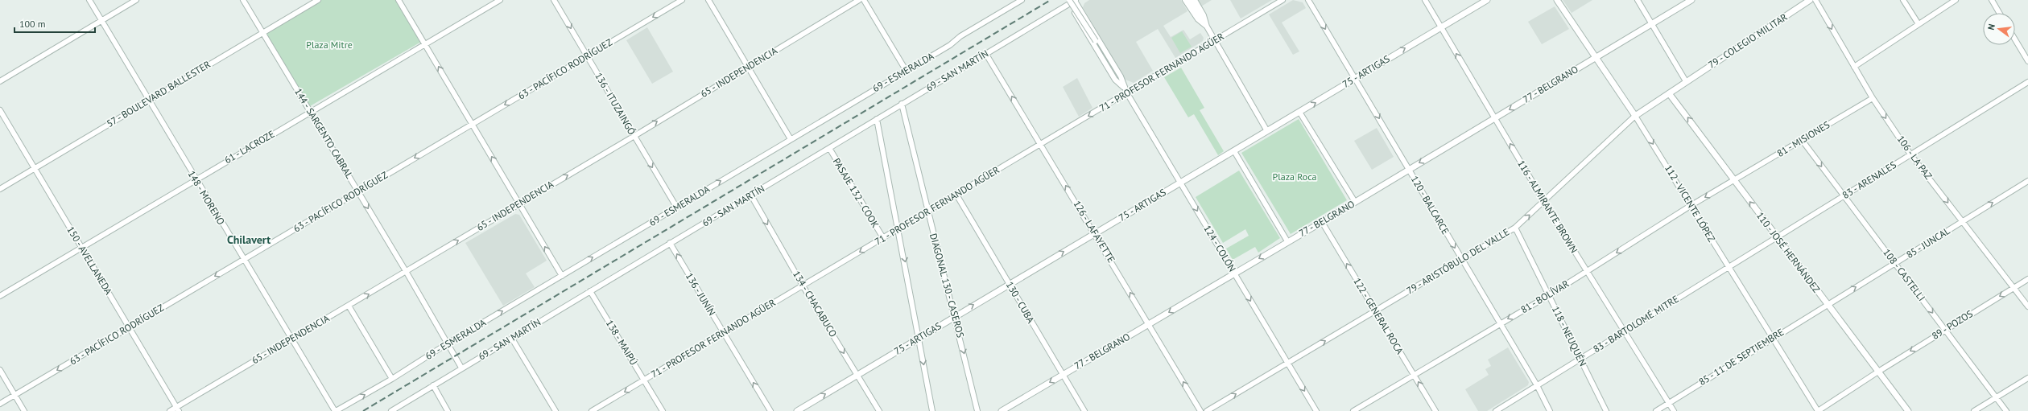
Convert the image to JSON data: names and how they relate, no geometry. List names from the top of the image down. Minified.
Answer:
{"streets":{"street":["79 - COLEGIO MILITAR","63 - PACÍFICO RODRÍGUEZ","69 - SAN MARTÍN","75 - ARTIGAS","65 - INDEPENDENCIA","69 - ESMERALDA","71 - PROFESOR FERNANDO AGÜER","77 - BELGRANO","57 - BOULEVARD BALLESTER","136 - ITUZAINGÓ","144 - SARGENTO CABRAL","81 - MISIONES","61 - LACROZE","106 - LA PAZ","83 - ARENALES","PASAJE 132 - COOK","148 - MORENO","112 - VICENTE LÓPEZ","120 - BALCARCE","116 - ALMIRANTE BROWN","126 - LAFAYETTE","85 - JUNCAL","124 - COLÓN","110 - JOSÉ HERNÁNDEZ","150 - AVELLANEDA","79 - ARISTÓBULO DEL VALLE","108 - CASTELLI","DIAGONAL 130 - CASEROS","136 - JUNÍN","81 - BOLÍVAR","130 - CUBA","134 - CHACABUCO","122 - GENERAL ROCA","83 - BARTOLOMÉ MITRE","89 - POZOS","118 - NEUQUÉN","138 - MAIPÚ","85 - 11 DE SEPTIEMBRE"]},"crossings":[["79 - COLEGIO MILITAR","79 - ARISTÓBULO DEL VALLE"],["63 - PACÍFICO RODRÍGUEZ","136 - ITUZAINGÓ"],["63 - PACÍFICO RODRÍGUEZ","144 - SARGENTO CABRAL"],["63 - PACÍFICO RODRÍGUEZ","148 - MORENO"],["63 - PACÍFICO RODRÍGUEZ","150 - AVELLANEDA"],["69 - SAN MARTÍN","144 - SARGENTO CABRAL"],["69 - SAN MARTÍN","PASAJE 132 - COOK"],["69 - SAN MARTÍN","126 - LAFAYETTE"],["69 - SAN MARTÍN","124 - COLÓN"],["69 - SAN MARTÍN","DIAGONAL 130 - CASEROS"],["69 - SAN MARTÍN","136 - JUNÍN"],["69 - SAN MARTÍN","134 - CHACABUCO"],["69 - SAN MARTÍN","138 - MAIPÚ"],["75 - ARTIGAS","120 - BALCARCE"],["75 - ARTIGAS","116 - ALMIRANTE BROWN"],["75 - ARTIGAS","126 - LAFAYETTE"],["75 - ARTIGAS","124 - COLÓN"],["75 - ARTIGAS","DIAGONAL 130 - CASEROS"],["75 - ARTIGAS","130 - CUBA"],["75 - ARTIGAS","134 - CHACABUCO"],["65 - INDEPENDENCIA","136 - ITUZAINGÓ"],["65 - INDEPENDENCIA","144 - SARGENTO CABRAL"],["65 - INDEPENDENCIA","148 - MORENO"],["65 - INDEPENDENCIA","150 - AVELLANEDA"],["69 - ESMERALDA","136 - ITUZAINGÓ"],["69 - ESMERALDA","144 - SARGENTO CABRAL"],["69 - ESMERALDA","148 - MORENO"],["71 - PROFESOR FERNANDO AGÜER","PASAJE 132 - COOK"],["71 - PROFESOR FERNANDO AGÜER","126 - LAFAYETTE"],["71 - PROFESOR FERNANDO AGÜER","124 - COLÓN"],["71 - PROFESOR FERNANDO AGÜER","DIAGONAL 130 - CASEROS"],["71 - PROFESOR FERNANDO AGÜER","136 - JUNÍN"],["71 - PROFESOR FERNANDO AGÜER","130 - CUBA"],["71 - PROFESOR FERNANDO AGÜER","134 - CHACABUCO"],["71 - PROFESOR FERNANDO AGÜER","138 - MAIPÚ"],["77 - BELGRANO","112 - VICENTE LÓPEZ"],["77 - BELGRANO","120 - BALCARCE"],["77 - BELGRANO","116 - ALMIRANTE BROWN"],["77 - BELGRANO","126 - LAFAYETTE"],["77 - BELGRANO","124 - COLÓN"],["77 - BELGRANO","130 - CUBA"],["77 - BELGRANO","122 - GENERAL ROCA"],["57 - BOULEVARD BALLESTER","144 - SARGENTO CABRAL"],["57 - BOULEVARD BALLESTER","148 - MORENO"],["57 - BOULEVARD BALLESTER","150 - AVELLANEDA"],["144 - SARGENTO CABRAL","61 - LACROZE"],["81 - MISIONES","106 - LA PAZ"],["81 - MISIONES","110 - JOSÉ HERNÁNDEZ"],["81 - MISIONES","108 - CASTELLI"],["81 - MISIONES","81 - BOLÍVAR"],["61 - LACROZE","148 - MORENO"],["61 - LACROZE","150 - AVELLANEDA"],["106 - LA PAZ","83 - ARENALES"],["106 - LA PAZ","85 - JUNCAL"],["106 - LA PAZ","89 - POZOS"],["83 - ARENALES","110 - JOSÉ HERNÁNDEZ"],["83 - ARENALES","108 - CASTELLI"],["83 - ARENALES","83 - BARTOLOMÉ MITRE"],["112 - VICENTE LÓPEZ","79 - ARISTÓBULO DEL VALLE"],["112 - VICENTE LÓPEZ","81 - BOLÍVAR"],["112 - VICENTE LÓPEZ","83 - BARTOLOMÉ MITRE"],["112 - VICENTE LÓPEZ","89 - POZOS"],["112 - VICENTE LÓPEZ","85 - 11 DE SEPTIEMBRE"],["120 - BALCARCE","79 - ARISTÓBULO DEL VALLE"],["120 - BALCARCE","81 - BOLÍVAR"],["120 - BALCARCE","83 - BARTOLOMÉ MITRE"],["116 - ALMIRANTE BROWN","79 - ARISTÓBULO DEL VALLE"],["116 - ALMIRANTE BROWN","81 - BOLÍVAR"],["116 - ALMIRANTE BROWN","83 - BARTOLOMÉ MITRE"],["116 - ALMIRANTE BROWN","85 - 11 DE SEPTIEMBRE"],["85 - JUNCAL","110 - JOSÉ HERNÁNDEZ"],["85 - JUNCAL","108 - CASTELLI"],["85 - JUNCAL","85 - 11 DE SEPTIEMBRE"],["124 - COLÓN","79 - ARISTÓBULO DEL VALLE"],["110 - JOSÉ HERNÁNDEZ","79 - ARISTÓBULO DEL VALLE"],["110 - JOSÉ HERNÁNDEZ","81 - BOLÍVAR"],["110 - JOSÉ HERNÁNDEZ","83 - BARTOLOMÉ MITRE"],["110 - JOSÉ HERNÁNDEZ","89 - POZOS"],["110 - JOSÉ HERNÁNDEZ","85 - 11 DE SEPTIEMBRE"],["79 - ARISTÓBULO DEL VALLE","122 - GENERAL ROCA"],["79 - ARISTÓBULO DEL VALLE","118 - NEUQUÉN"],["108 - CASTELLI","89 - POZOS"],["81 - BOLÍVAR","122 - GENERAL ROCA"],["81 - BOLÍVAR","118 - NEUQUÉN"],["83 - BARTOLOMÉ MITRE","118 - NEUQUÉN"]],"one_way":["63 - PACÍFICO RODRÍGUEZ","75 - ARTIGAS","65 - INDEPENDENCIA","69 - ESMERALDA","77 - BELGRANO","136 - ITUZAINGÓ","106 - LA PAZ","120 - BALCARCE","116 - ALMIRANTE BROWN","126 - LAFAYETTE","85 - JUNCAL","124 - COLÓN","110 - JOSÉ HERNÁNDEZ","79 - ARISTÓBULO DEL VALLE","108 - CASTELLI","136 - JUNÍN","81 - BOLÍVAR","134 - CHACABUCO","122 - GENERAL ROCA","89 - POZOS"],"districts":["Chilavert"],"parks":["Plaza Mitre","Plaza Roca"],"scale_bar":"100 m","north":"left"}
